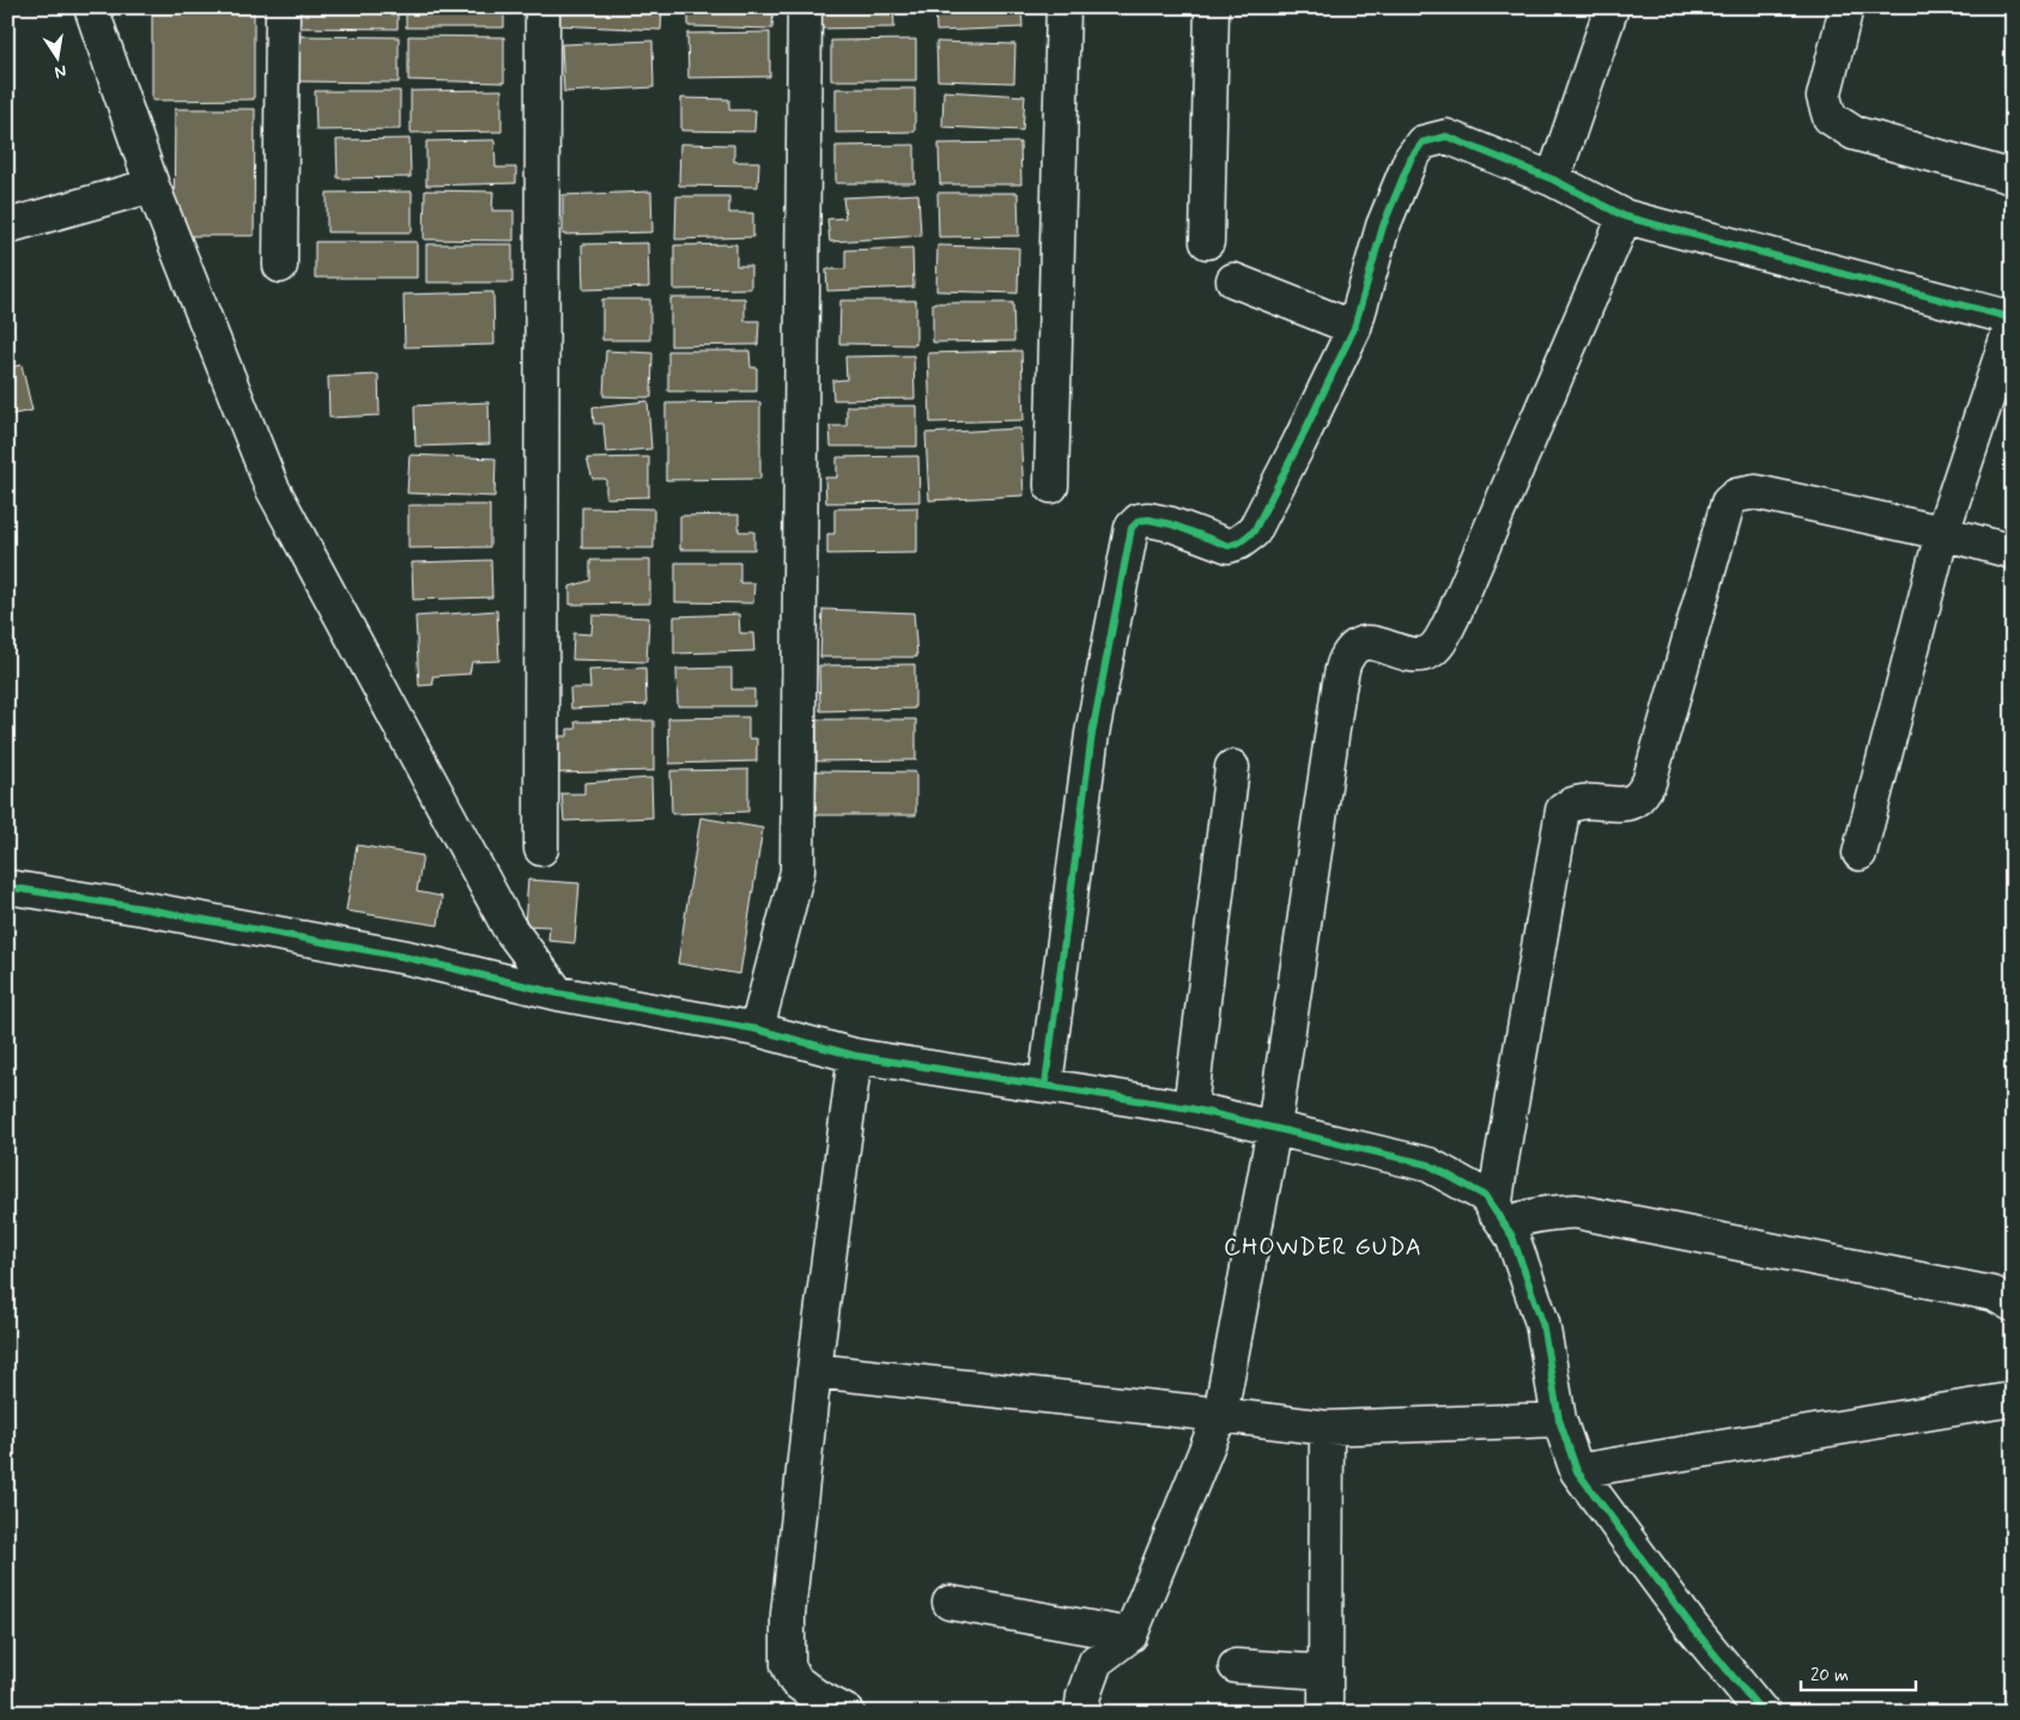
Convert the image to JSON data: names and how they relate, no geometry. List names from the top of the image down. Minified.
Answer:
{"districts":["CHOWDER GUDA"],"scale_bar":"20 m","north":"bottom"}
